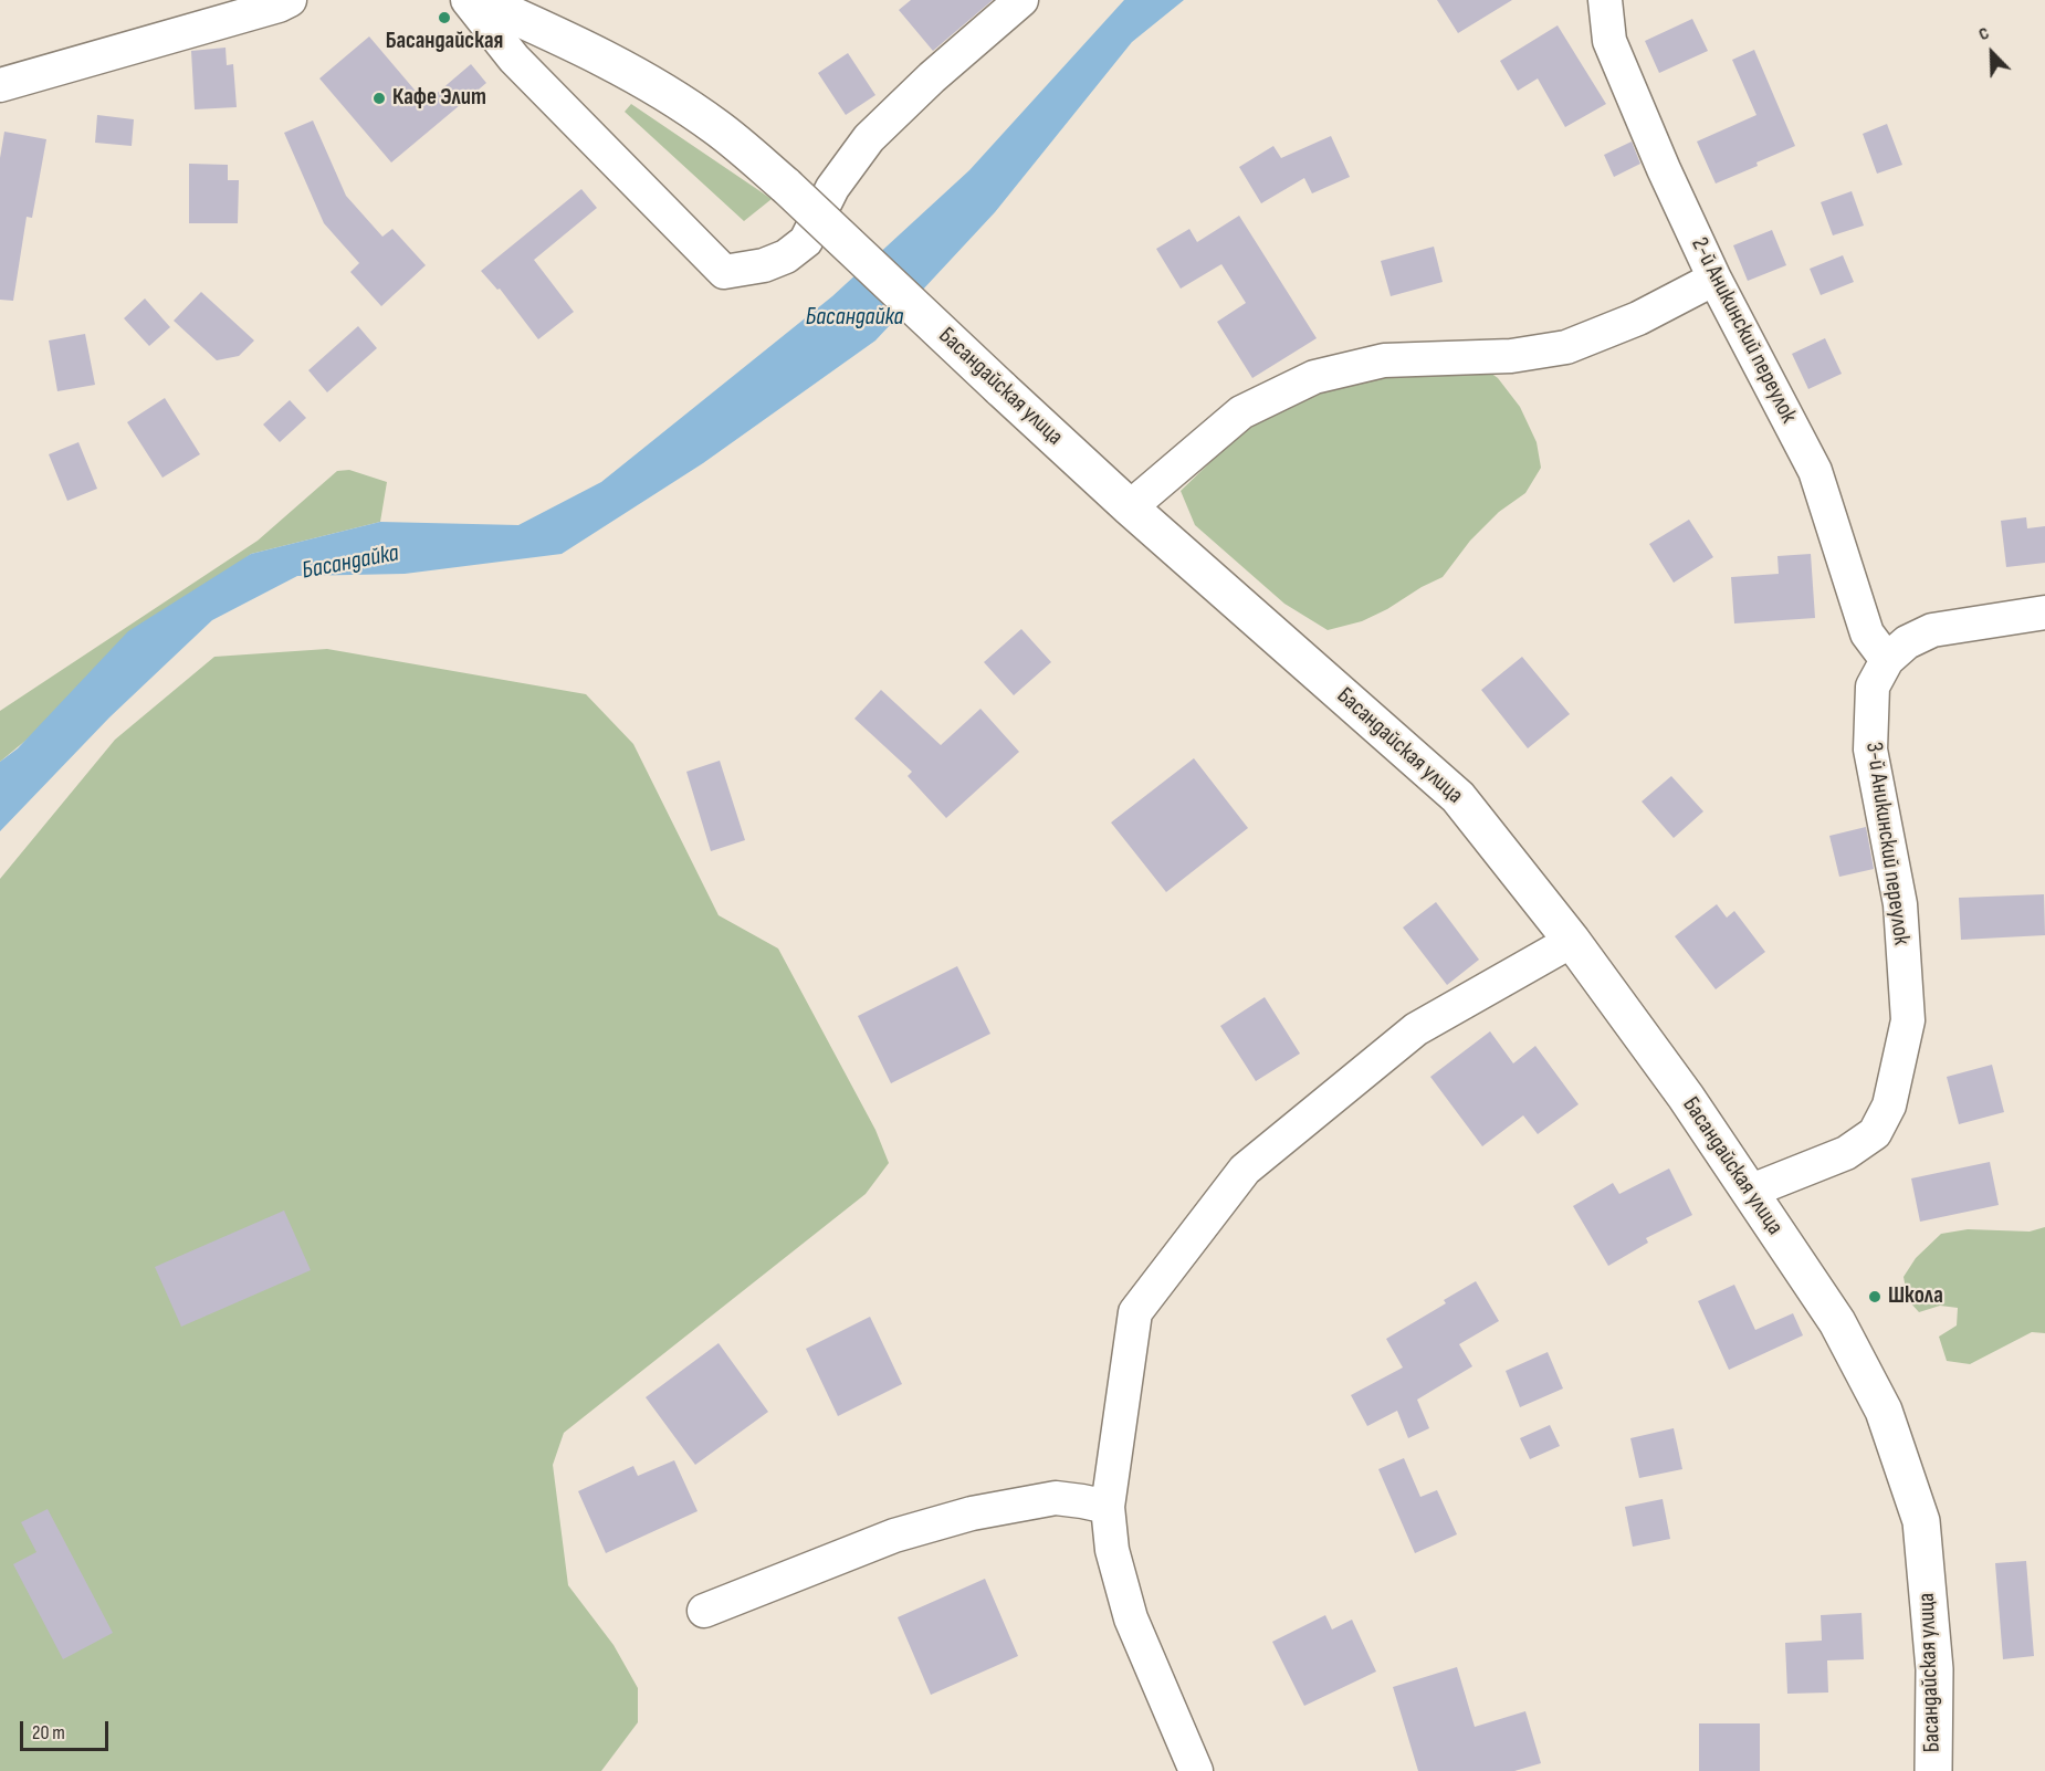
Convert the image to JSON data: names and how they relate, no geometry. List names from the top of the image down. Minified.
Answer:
{"streets":{"street":["2-й Аникинский переулок","Басандайская улица","3-й Аникинский переулок"]},"crossings":[["2-й Аникинский переулок","3-й Аникинский переулок"],["Басандайская улица","3-й Аникинский переулок"]],"water":["Басандайка"],"places":["Басандайская","Кафе Элит","Школа"],"scale_bar":"20 m","north":"top left"}
